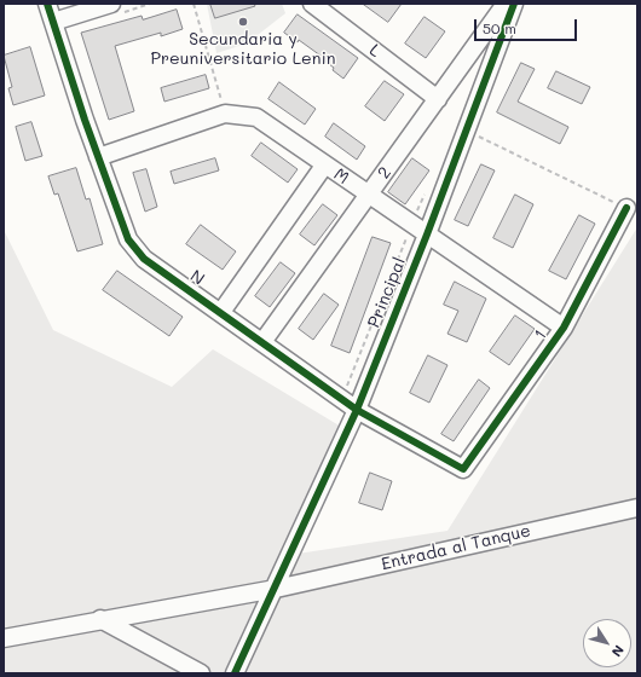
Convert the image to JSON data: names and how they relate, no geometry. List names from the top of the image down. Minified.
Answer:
{"streets":{"street":["L","2","M","N","Principal","1","Entrada al Tanque"]},"crossings":[["L","2"],["2","M"],["2","N"],["M","N"],["M","Principal"],["M","1"],["N","Principal"],["N","1"],["Principal","Entrada al Tanque"]],"places":["Secundaria y Preuniversitario Lenin"],"scale_bar":"50 m","north":"bottom right"}
